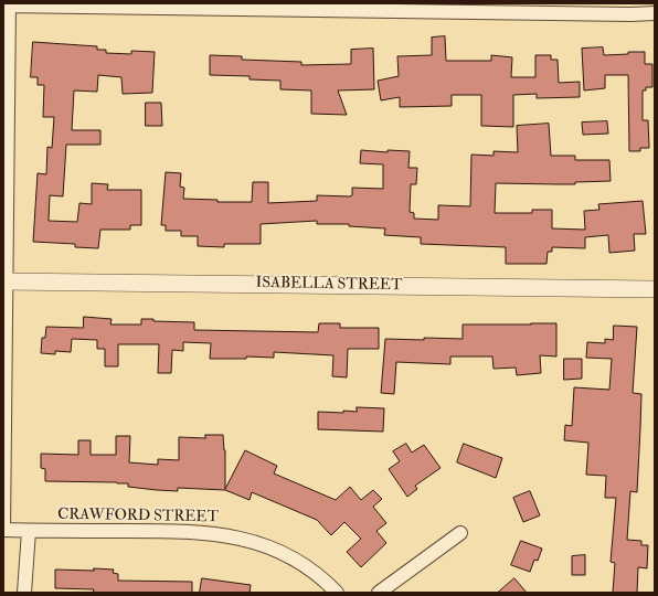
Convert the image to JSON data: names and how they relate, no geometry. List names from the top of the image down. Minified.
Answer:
{"streets":{"street":["ISABELLA STREET","CRAWFORD STREET"]}}
